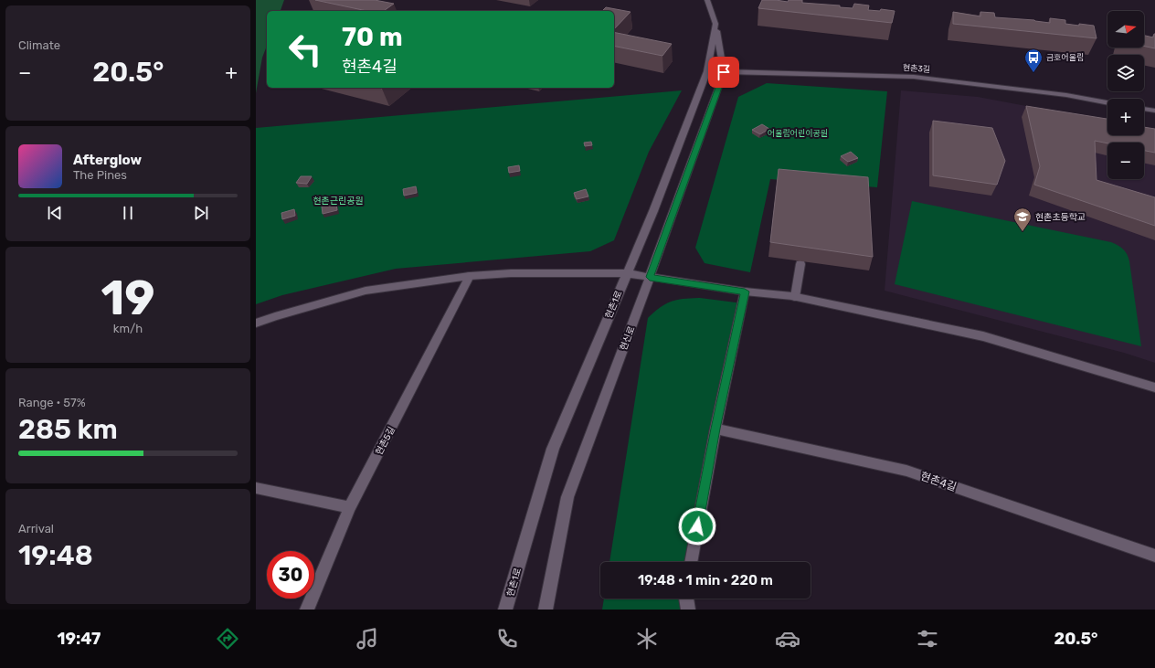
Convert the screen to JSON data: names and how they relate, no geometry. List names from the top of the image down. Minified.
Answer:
{"streets":{"street":["현촌3길","현촌1로","현신로","현촌5길","현촌4길"]},"crossings":[["현촌3길","현촌1로"],["현촌3길","현신로"]],"parks":["어울림어린이공원","현촌근린공원"],"places":{"bus stop":["금호어울림"],"school or university":["현촌초등학교"]},"north":"right","page":{"tile":["Climate",["19","km/h"],["Range · 57%","285 km"],["Arrival","19:48"]],"map_buttons":["+","−"],"turn":["70 m","현촌4길"],"heat":["−","20.5°","+"],"song":["Afterglow","The Pines"],"limit":"30","trip":"19:48 · 1 min · 220 m","tabs":["19:47","20.5°"]}}
